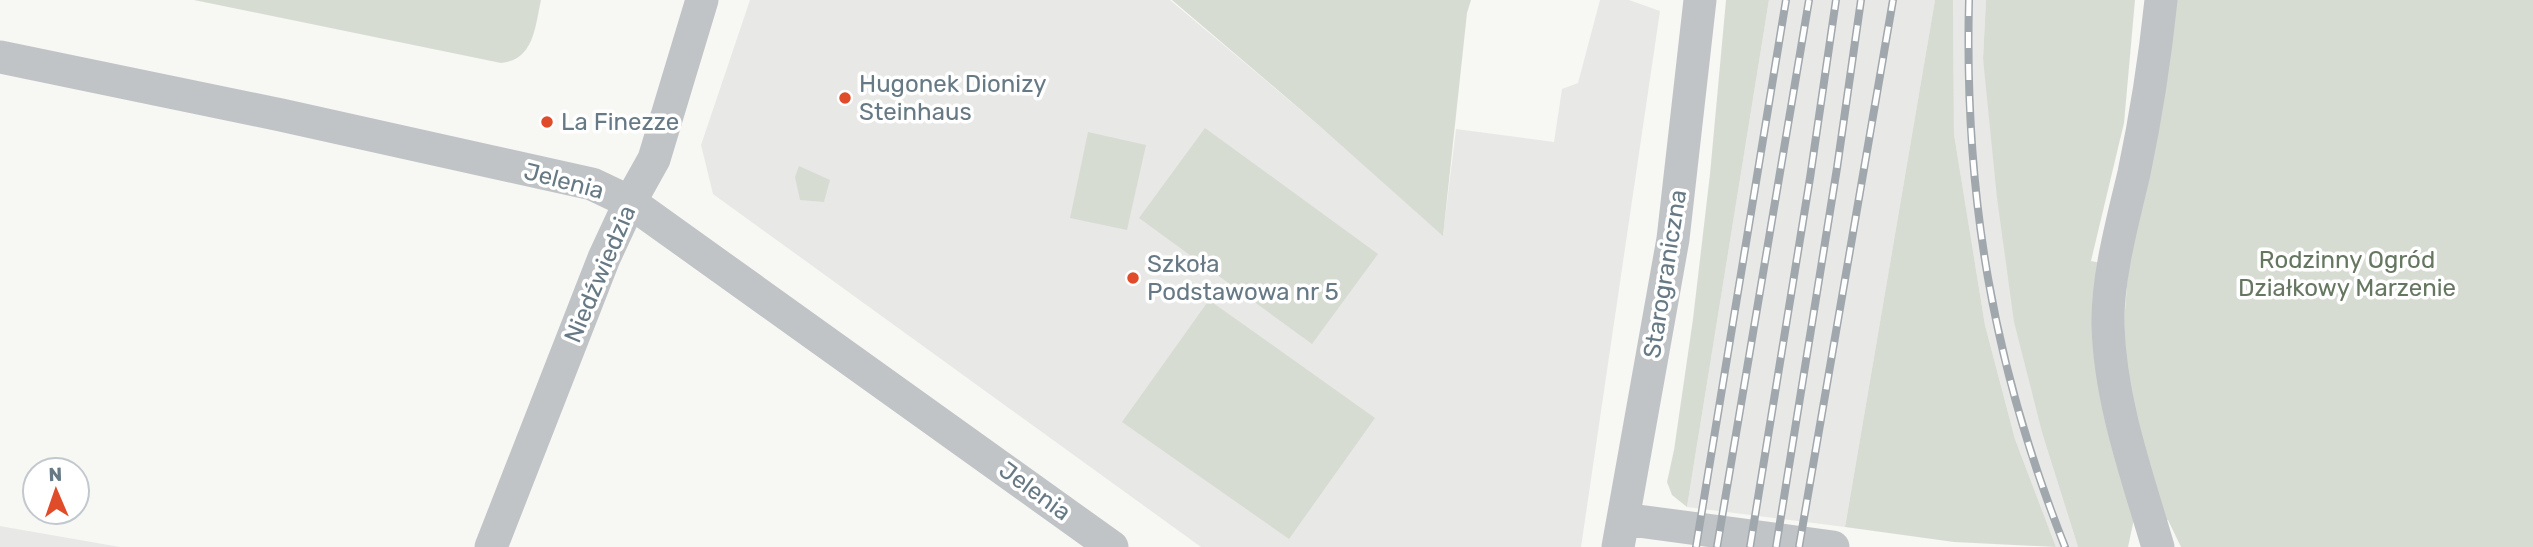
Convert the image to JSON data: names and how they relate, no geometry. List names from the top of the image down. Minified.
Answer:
{"streets":{"street":["Jelenia","Niedźwiedzia","Starograniczna"]},"crossings":[["Jelenia","Niedźwiedzia"]],"parks":["Rodzinny Ogród Działkowy Marzenie"],"places":["Hugonek Dionizy Steinhaus","La Finezze","Szkoła Podstawowa nr 5"],"north":"top"}
